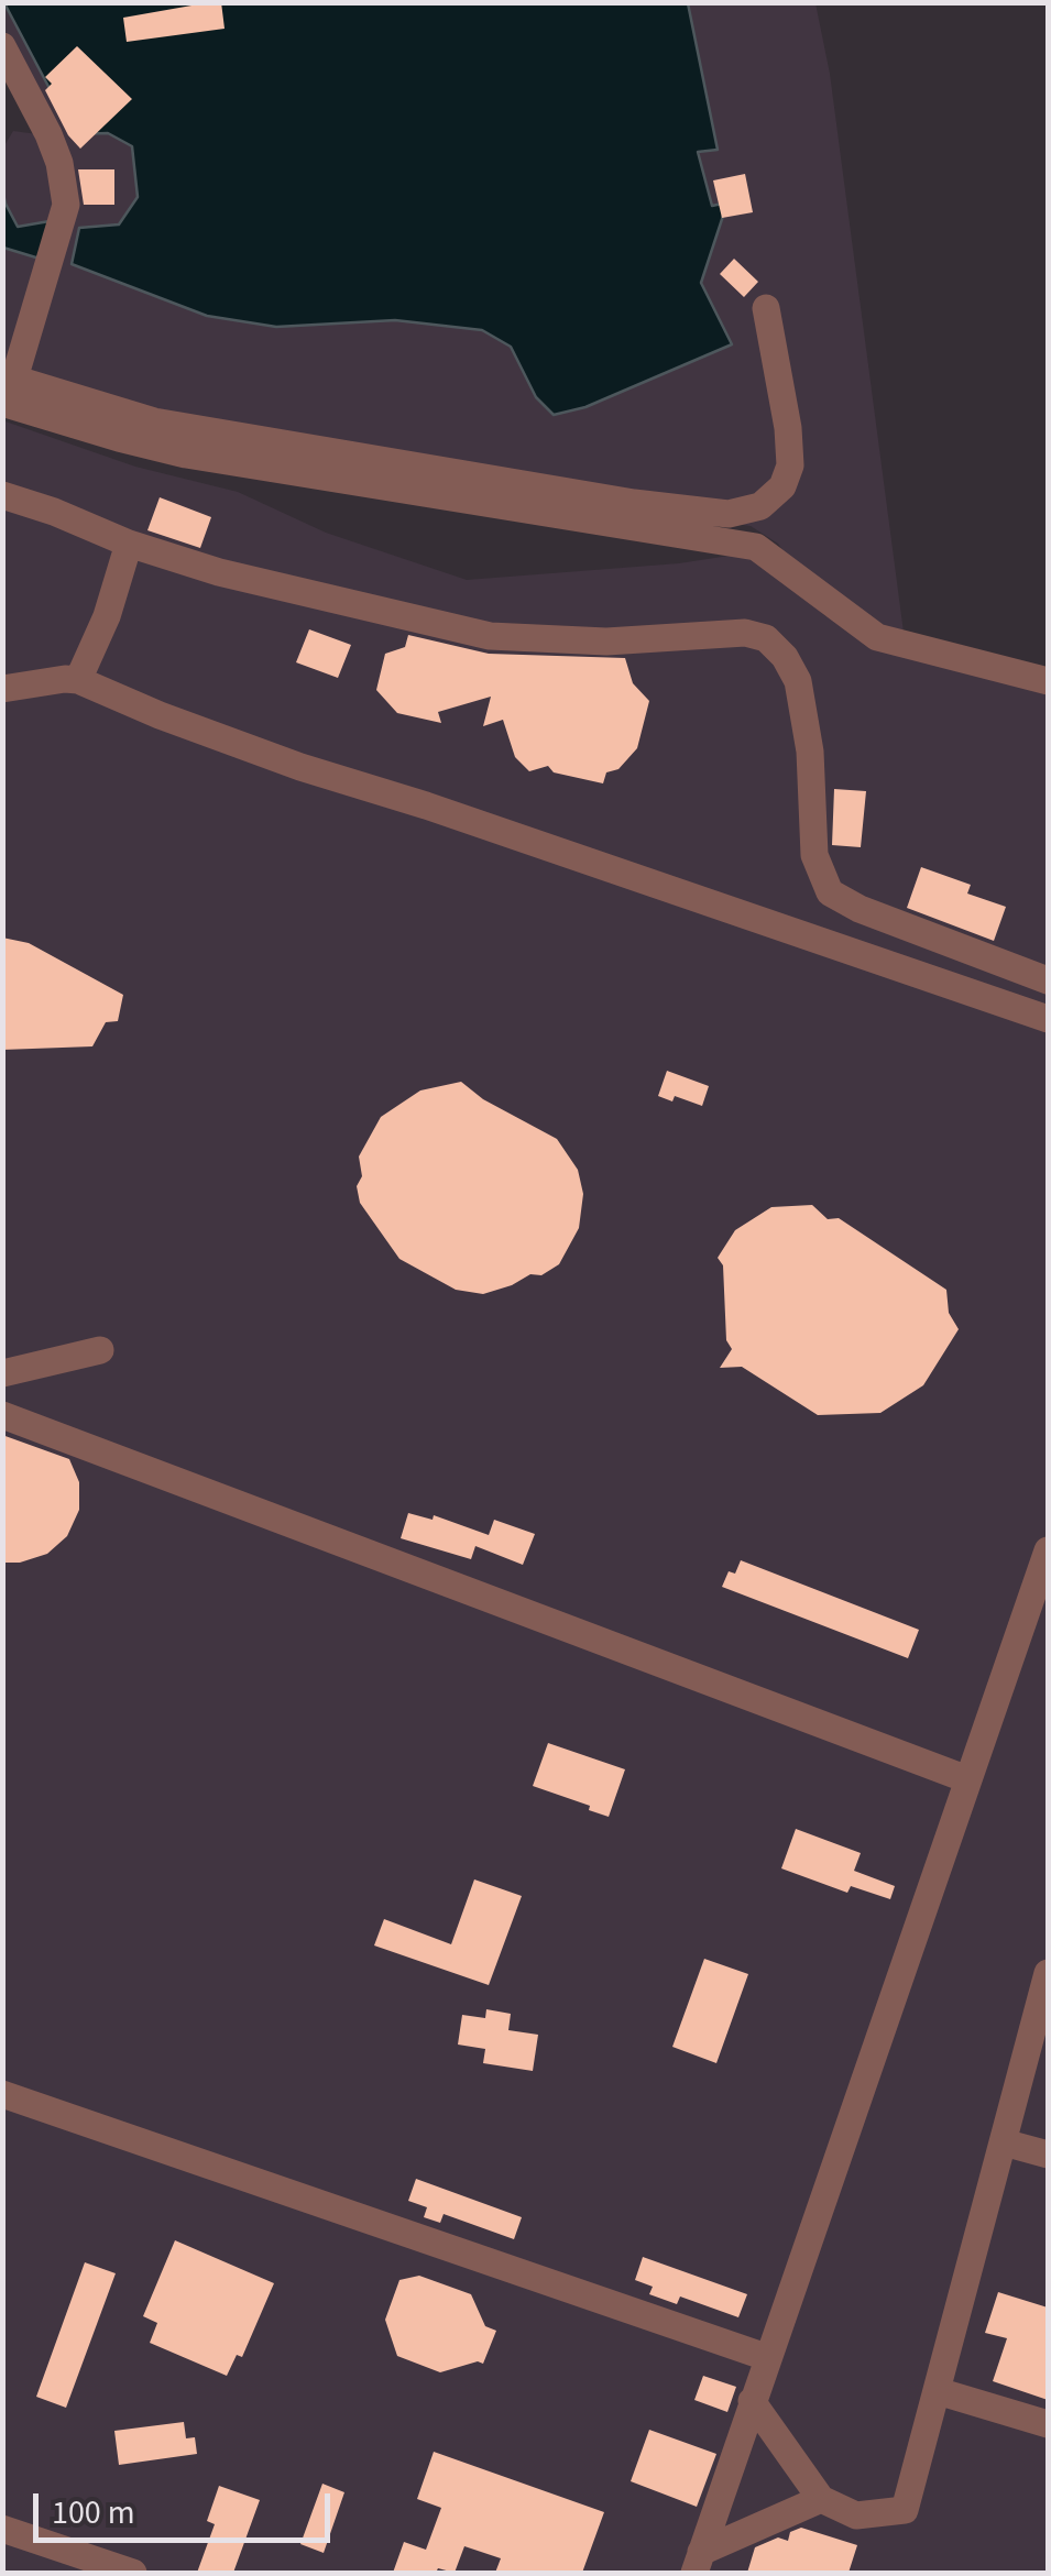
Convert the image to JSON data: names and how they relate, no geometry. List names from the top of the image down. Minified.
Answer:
{"scale_bar":"100 m"}
